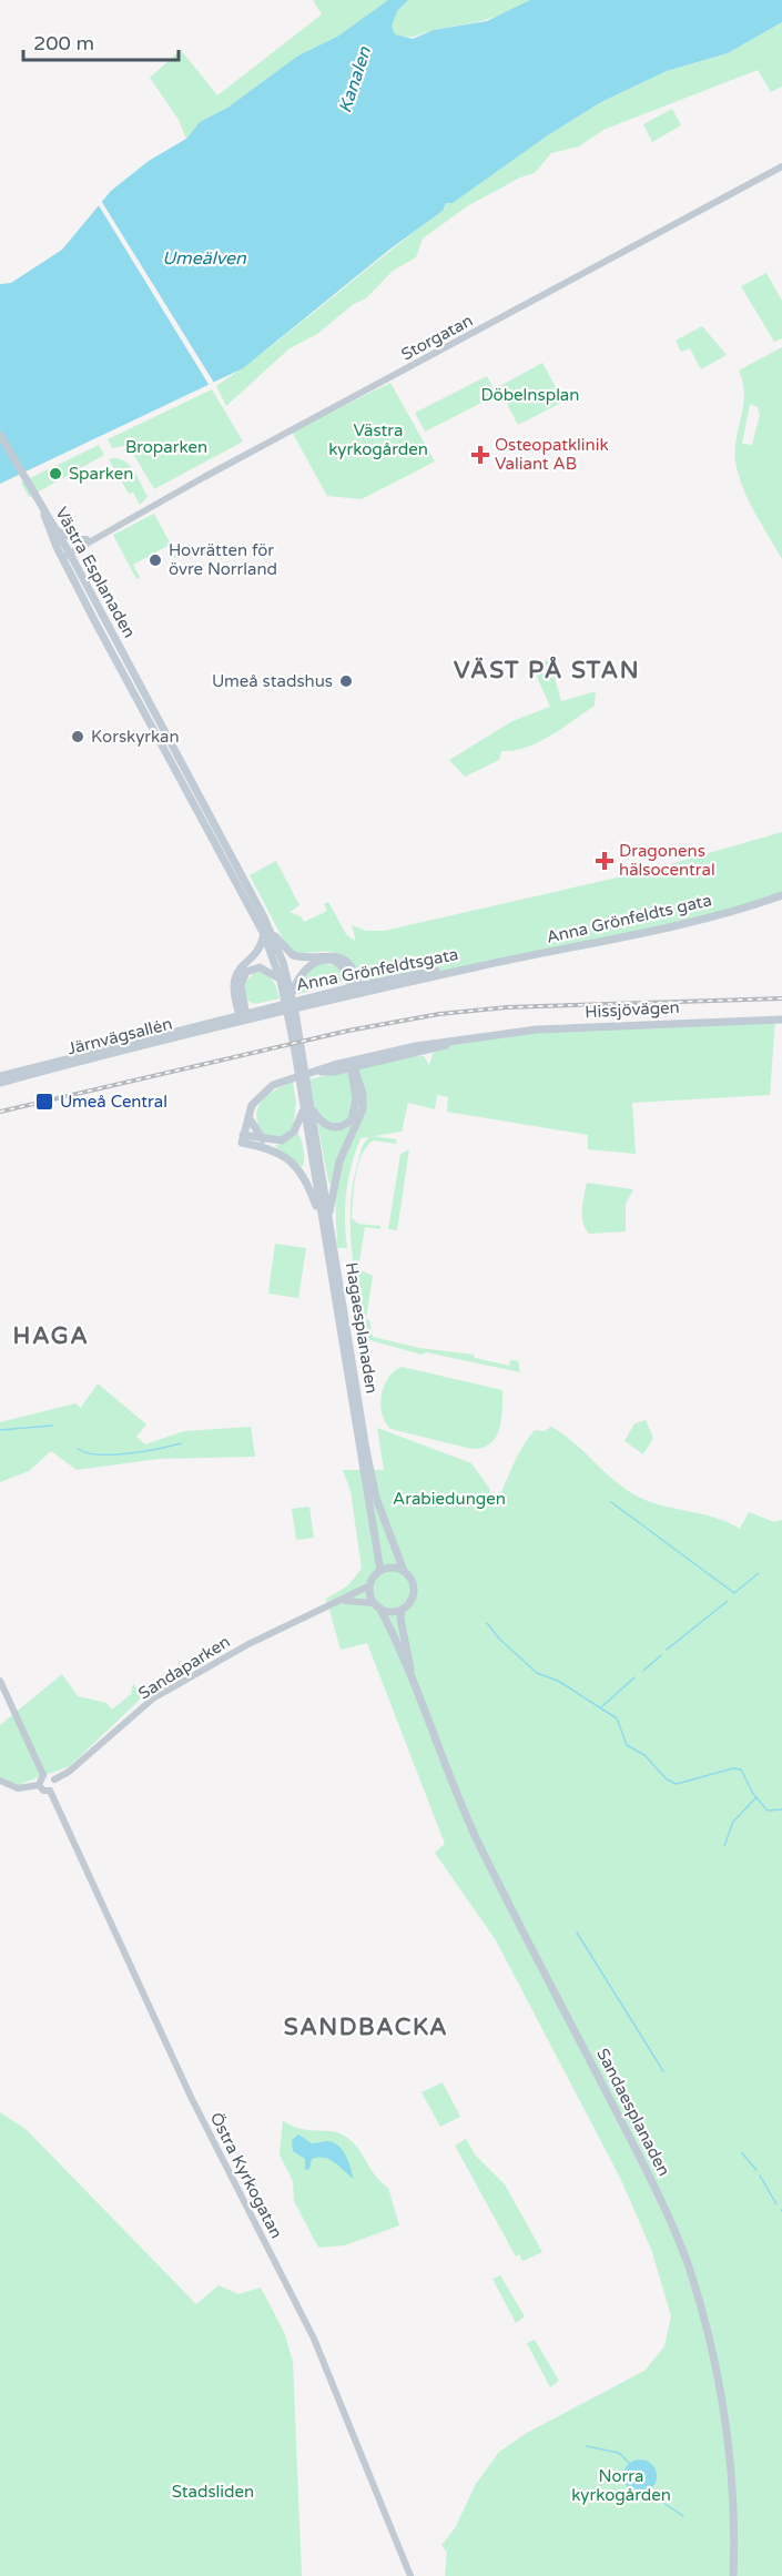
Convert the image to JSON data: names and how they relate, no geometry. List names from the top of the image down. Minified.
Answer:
{"streets":{"main road":["Västra Esplanaden","Anna Grönfeldts gata","Anna Grönfeldtsgata","Hissjövägen","Järnvägsallén","Hagaesplanaden","Sandaesplanaden"],"street":["Storgatan","Sandaparken","Östra Kyrkogatan"]},"crossings":[["Storgatan","Västra Esplanaden"],["Västra Esplanaden","Hagaesplanaden"],["Anna Grönfeldts gata","Anna Grönfeldtsgata"],["Anna Grönfeldtsgata","Järnvägsallén"],["Hagaesplanaden","Sandaparken"],["Hagaesplanaden","Sandaesplanaden"],["Sandaparken","Sandaesplanaden"],["Sandaparken","Östra Kyrkogatan"]],"districts":["VÄST PÅ STAN","HAGA","SANDBACKA"],"water":["Kanalen","Umeälven"],"parks":["Döbelnsplan","Västra kyrkogården","Broparken","Arabiedungen","Norra kyrkogården","Stadsliden"],"places":{"health":["Osteopatklinik Valiant AB","Dragonens hälsocentral"],"other":["Sparken","Hovrätten för övre Norrland","Umeå stadshus","Korskyrkan"],"transit":["Umeå Central"]},"scale_bar":"200 m"}
